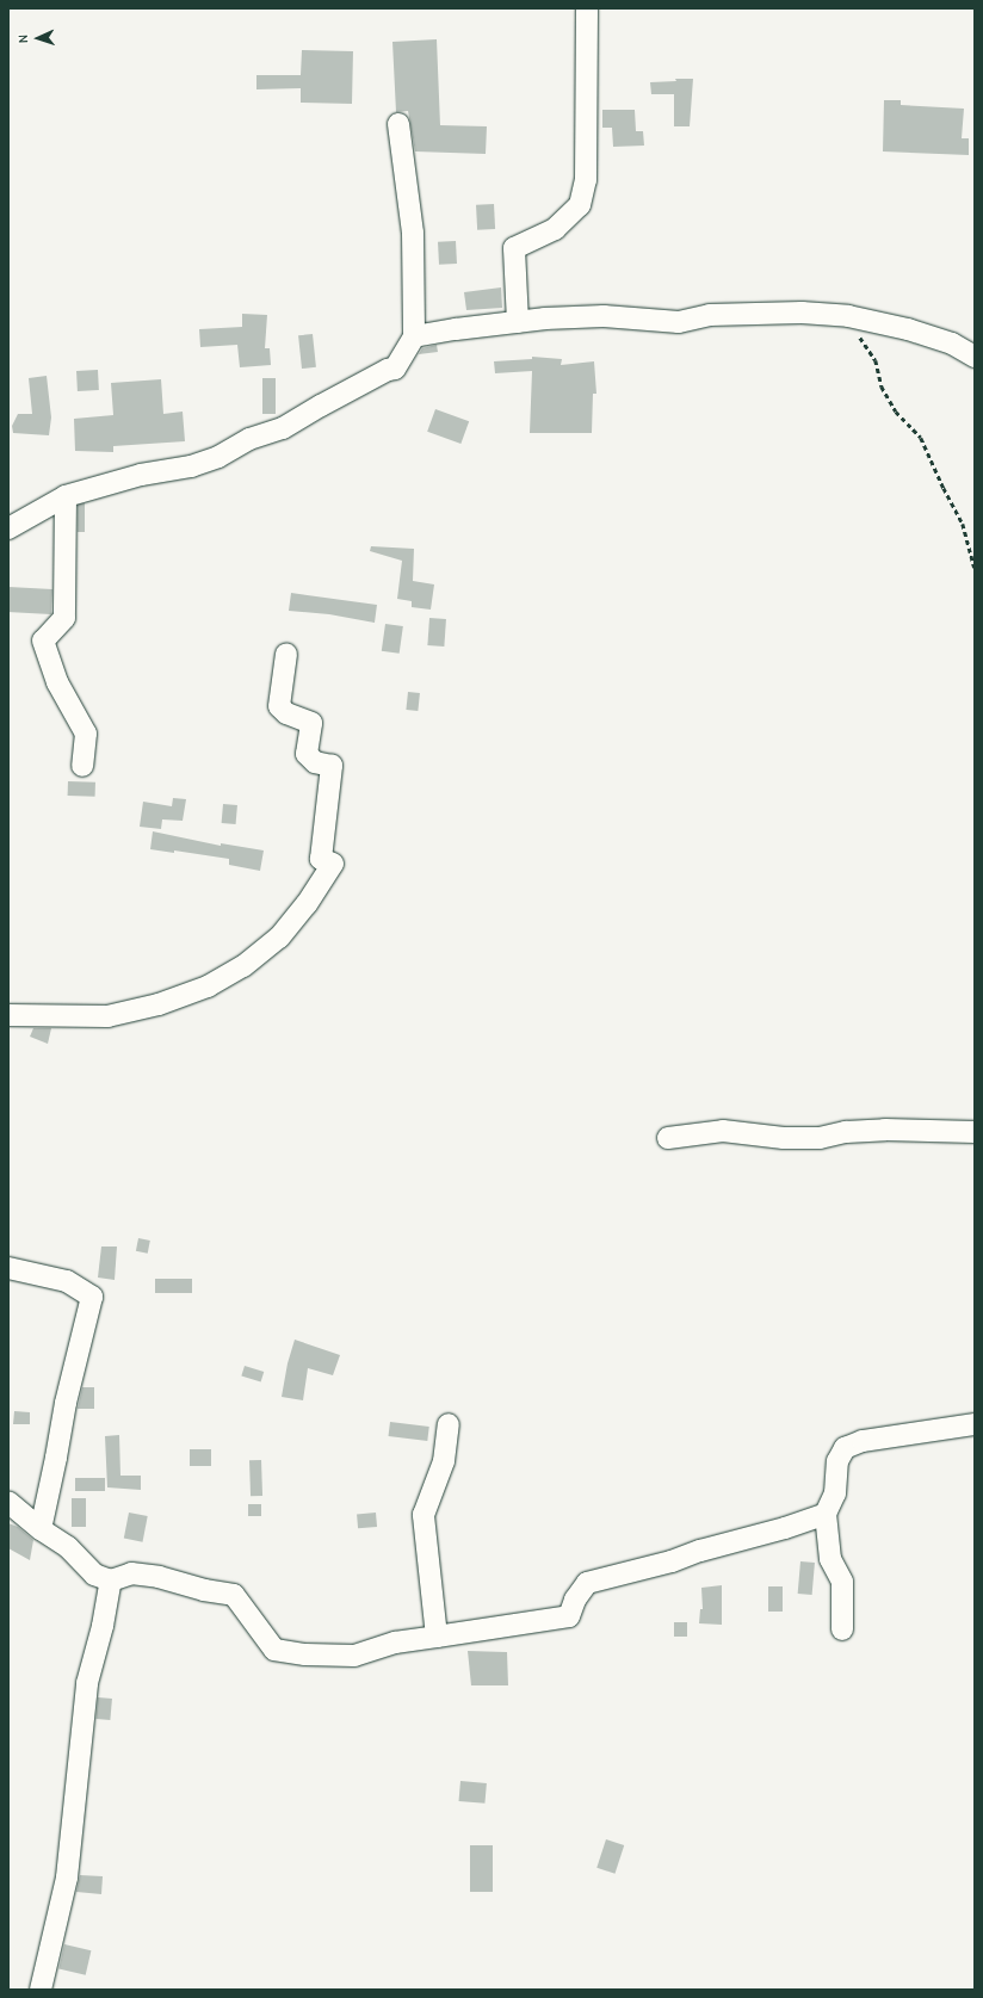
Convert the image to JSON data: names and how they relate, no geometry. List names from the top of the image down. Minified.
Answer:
{"north":"left"}
